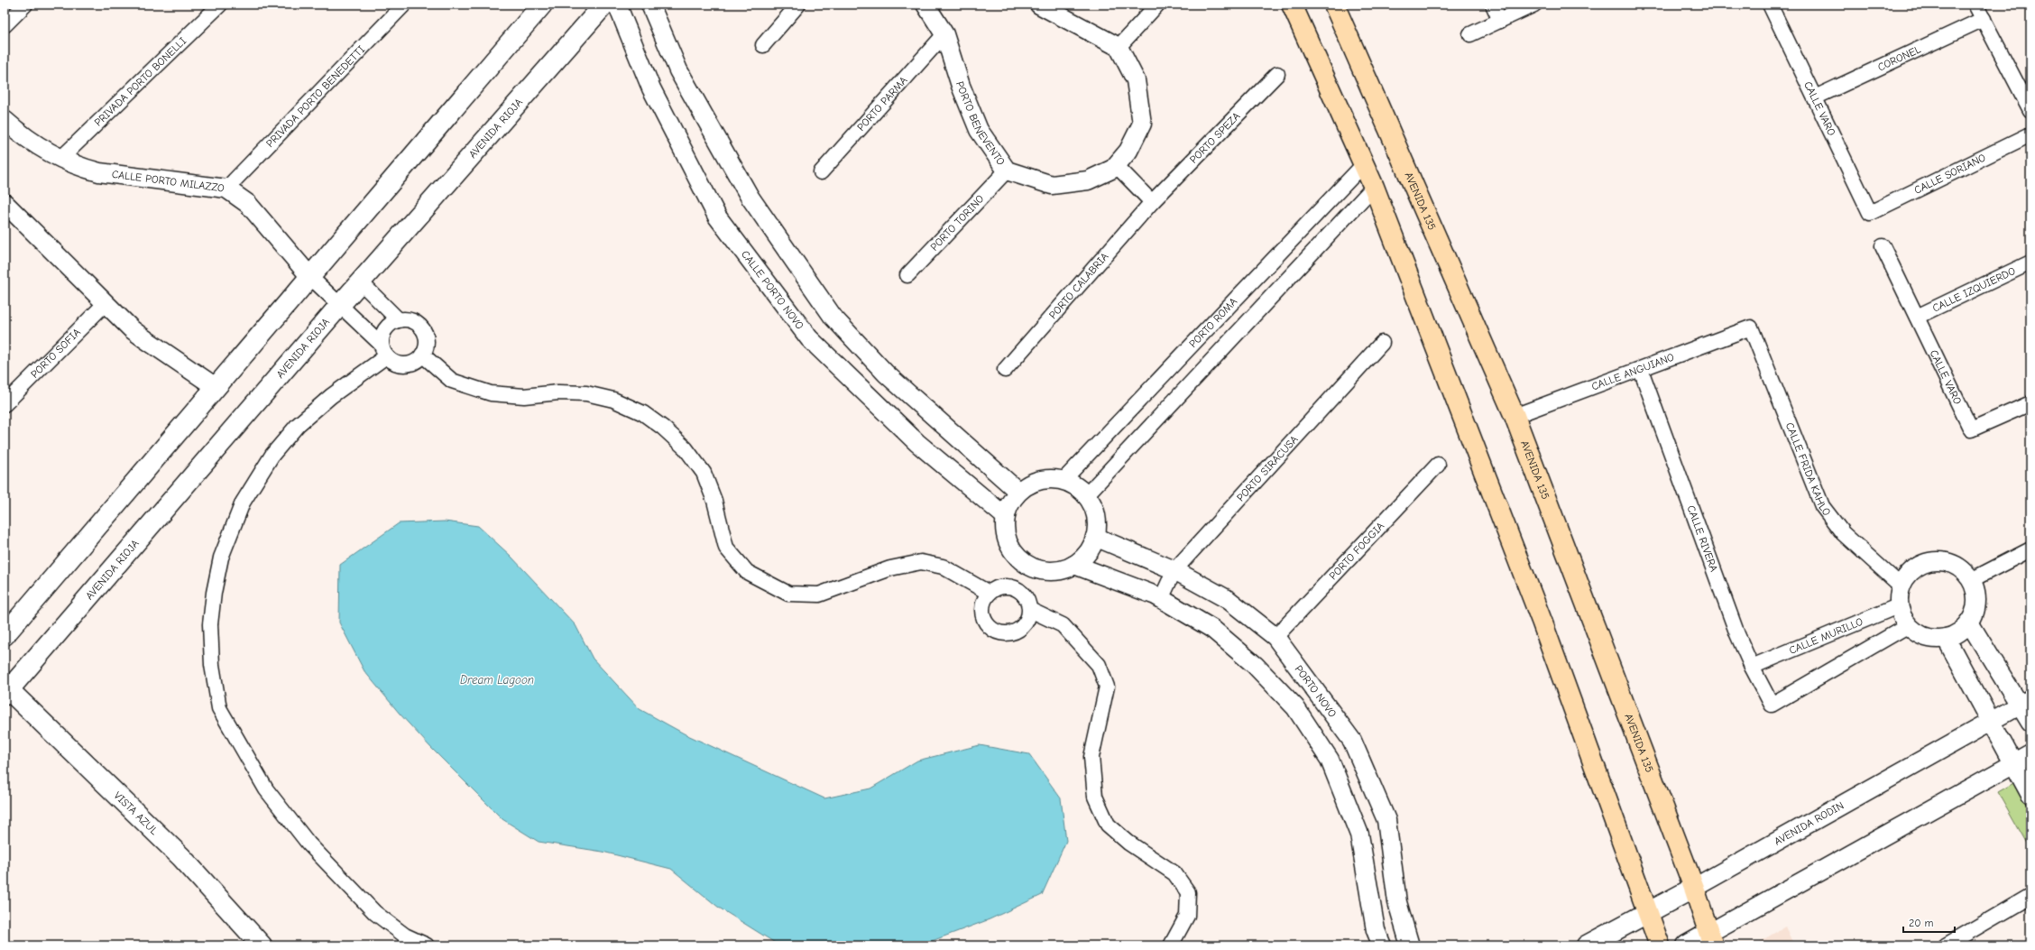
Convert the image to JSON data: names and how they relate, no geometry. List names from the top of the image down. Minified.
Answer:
{"streets":{"main road":["AVENIDA RIOJA","AVENIDA 135","VISTA AZUL","AVENIDA RODIN"],"street":["CORONEL","PRIVADA PORTO BONELLI","PRIVADA PORTO BENEDETTI","PORTO PARMA","CALLE VARO","PORTO BENEVENTO","PORTO SPEZA","CALLE SORIANO","CALLE PORTO MILAZZO","PORTO TORINO","PORTO CALABRIA","CALLE PORTO NOVO","CALLE IZQUIERDO","PORTO ROMA","PORTO SOFIA","CALLE ANGUIANO","PORTO SIRACUSA","CALLE FRIDA KAHLO","CALLE RIVERA","PORTO FOGGIA","CALLE MURILLO","PORTO NOVO"]},"crossings":[["CORONEL","CALLE VARO"],["PRIVADA PORTO BONELLI","CALLE PORTO MILAZZO"],["PRIVADA PORTO BENEDETTI","CALLE PORTO MILAZZO"],["PORTO PARMA","PORTO BENEVENTO"],["CALLE VARO","CALLE SORIANO"],["CALLE VARO","CALLE IZQUIERDO"],["PORTO BENEVENTO","PORTO TORINO"],["AVENIDA RIOJA","CALLE PORTO MILAZZO"],["AVENIDA RIOJA","VISTA AZUL"],["PORTO SPEZA","PORTO CALABRIA"],["AVENIDA 135","CALLE ANGUIANO"],["AVENIDA 135","AVENIDA RODIN"],["CALLE PORTO NOVO","PORTO ROMA"],["CALLE PORTO NOVO","PORTO NOVO"],["PORTO ROMA","PORTO NOVO"],["CALLE ANGUIANO","CALLE FRIDA KAHLO"],["CALLE ANGUIANO","CALLE RIVERA"],["PORTO SIRACUSA","PORTO NOVO"],["CALLE FRIDA KAHLO","CALLE RIVERA"],["CALLE FRIDA KAHLO","CALLE MURILLO"],["CALLE RIVERA","CALLE MURILLO"],["PORTO FOGGIA","PORTO NOVO"]],"water":["Dream Lagoon"],"scale_bar":"20 m"}
